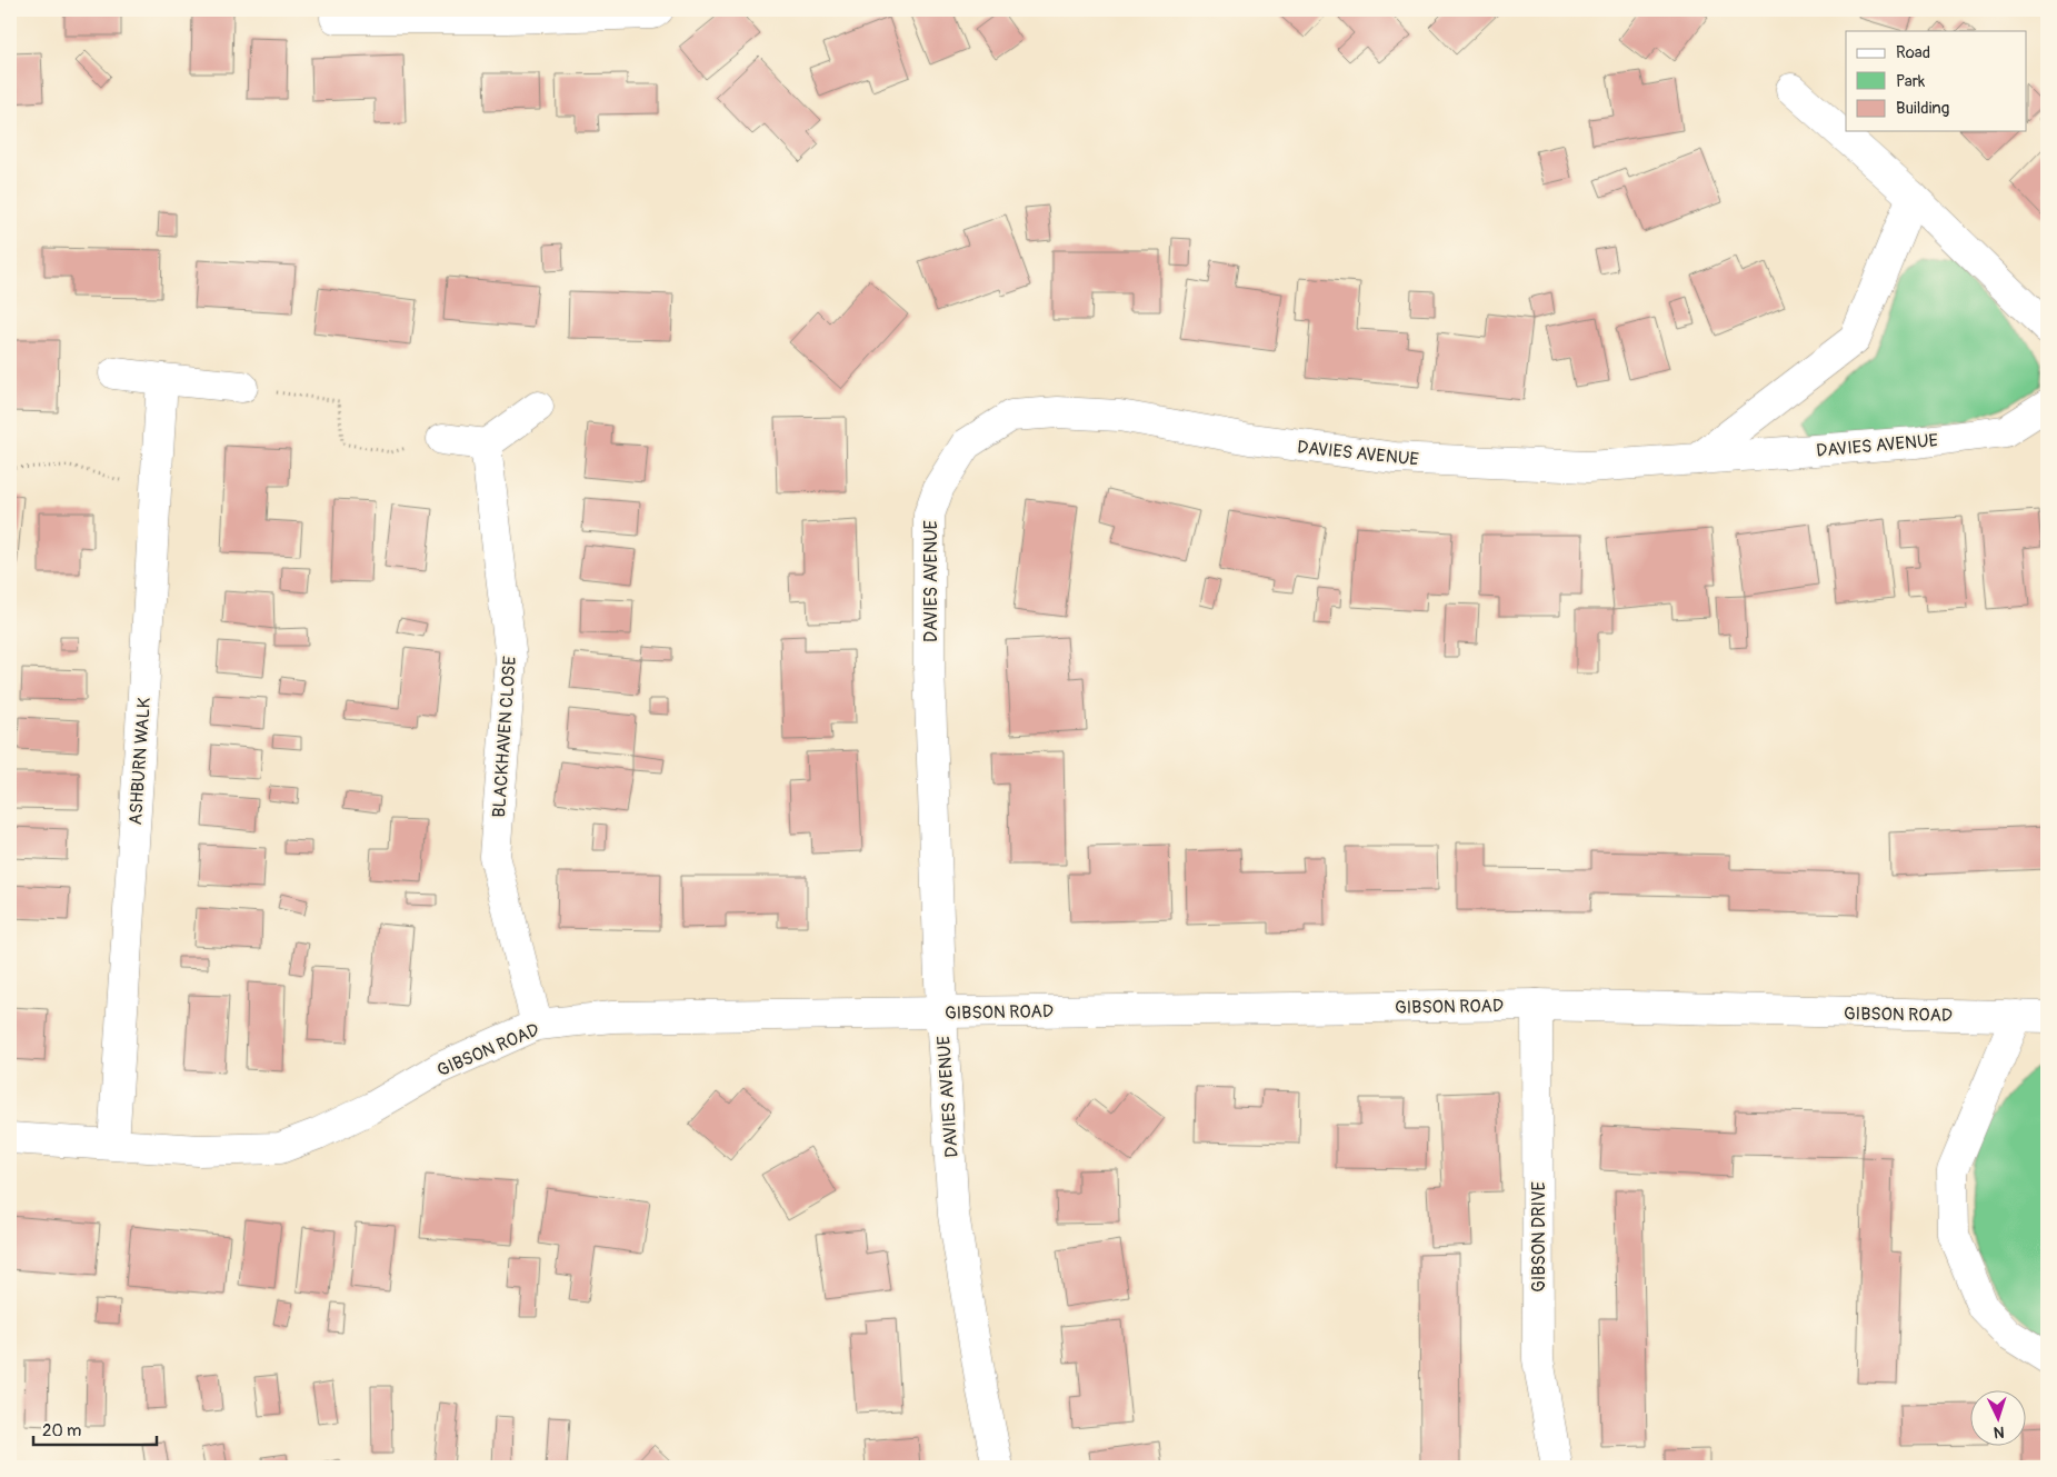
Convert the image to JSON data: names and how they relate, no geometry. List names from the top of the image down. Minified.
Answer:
{"streets":{"street":["DAVIES AVENUE","BLACKHAVEN CLOSE","ASHBURN WALK","GIBSON ROAD","GIBSON DRIVE"]},"crossings":[["DAVIES AVENUE","GIBSON ROAD"],["BLACKHAVEN CLOSE","GIBSON ROAD"],["ASHBURN WALK","GIBSON ROAD"],["GIBSON ROAD","GIBSON DRIVE"]],"legend":["Road","Park","Building"],"scale_bar":"20 m","north":"bottom"}
